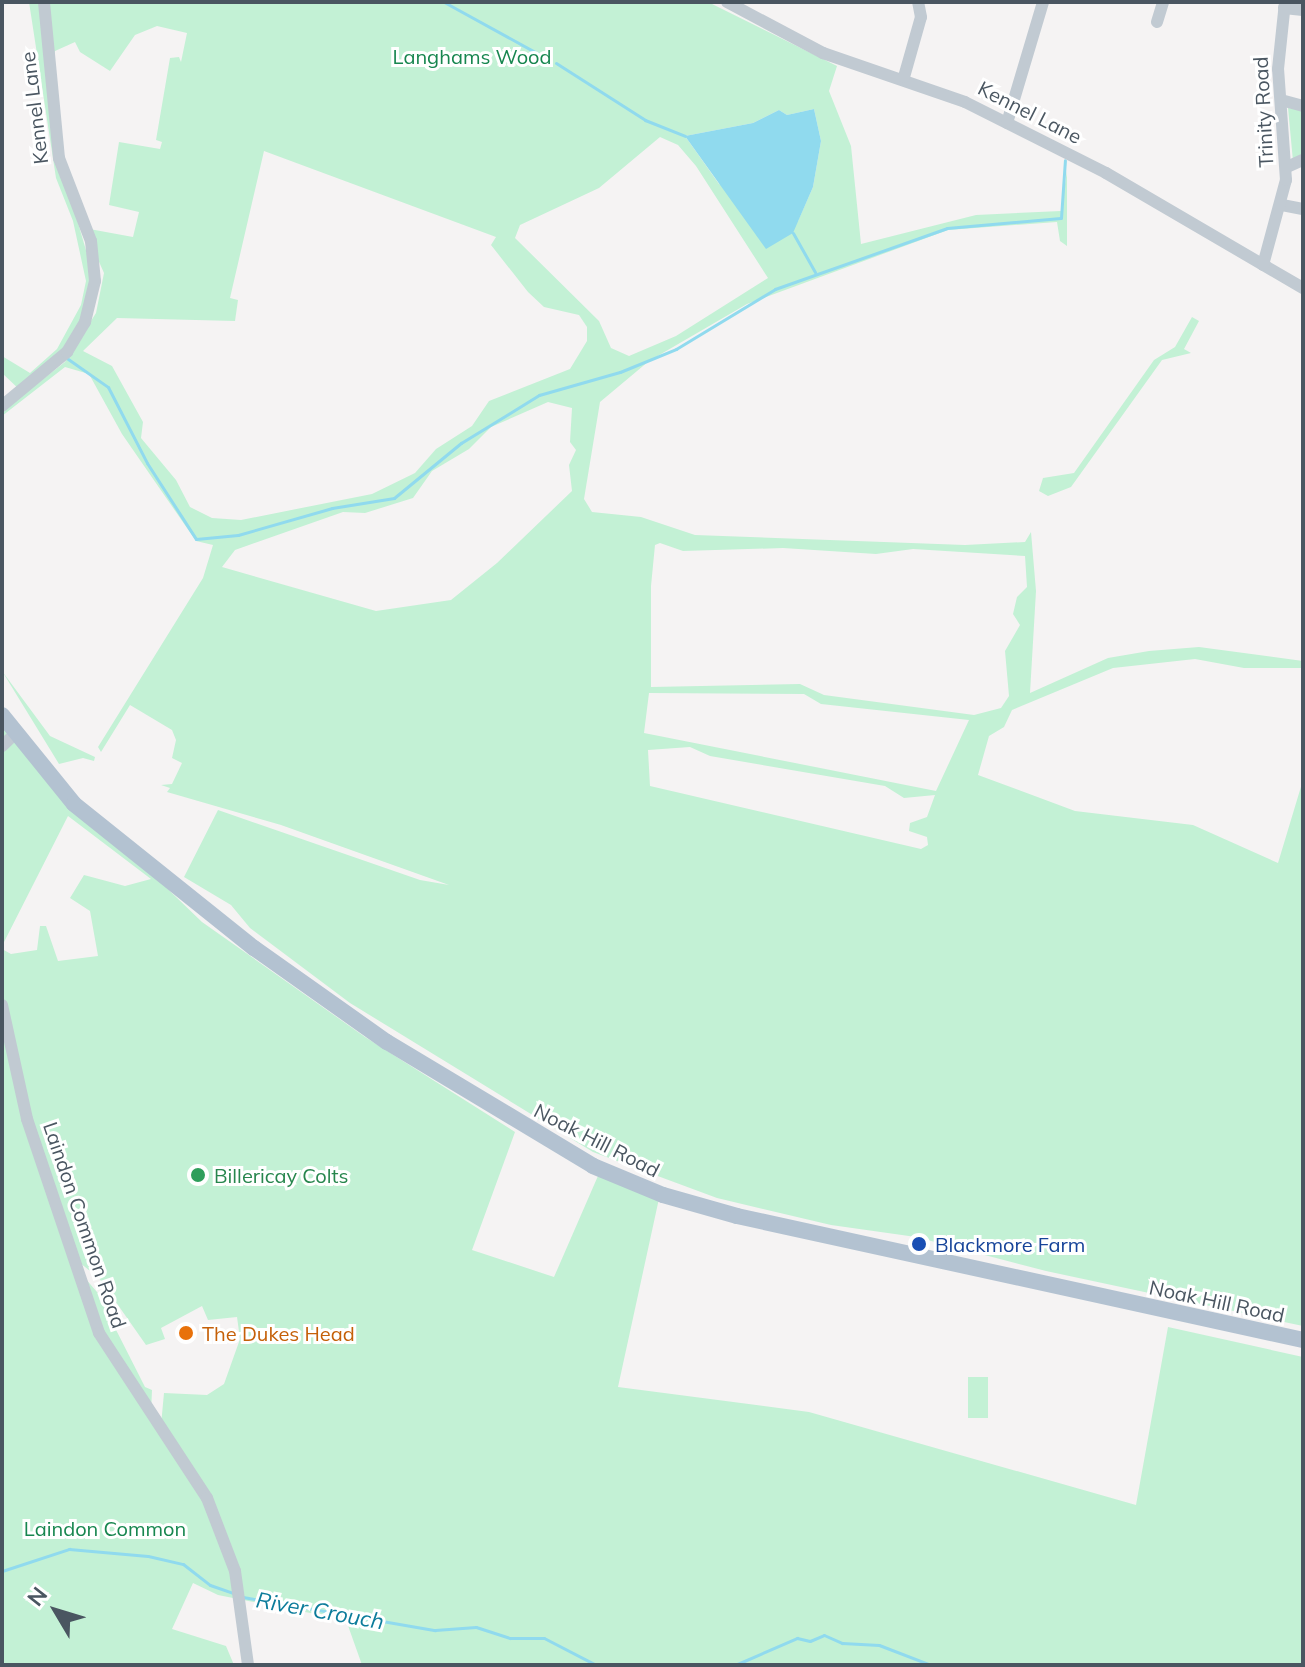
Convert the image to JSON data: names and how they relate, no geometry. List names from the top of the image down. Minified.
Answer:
{"streets":{"main road":["Noak Hill Road"],"street":["Kennel Lane","Trinity Road","Laindon Common Road"]},"crossings":[["Kennel Lane","Trinity Road"]],"water":["River Crouch"],"parks":["Langhams Wood","Laindon Common"],"places":["Billericay Colts","Blackmore Farm","The Dukes Head"],"north":"top left"}
